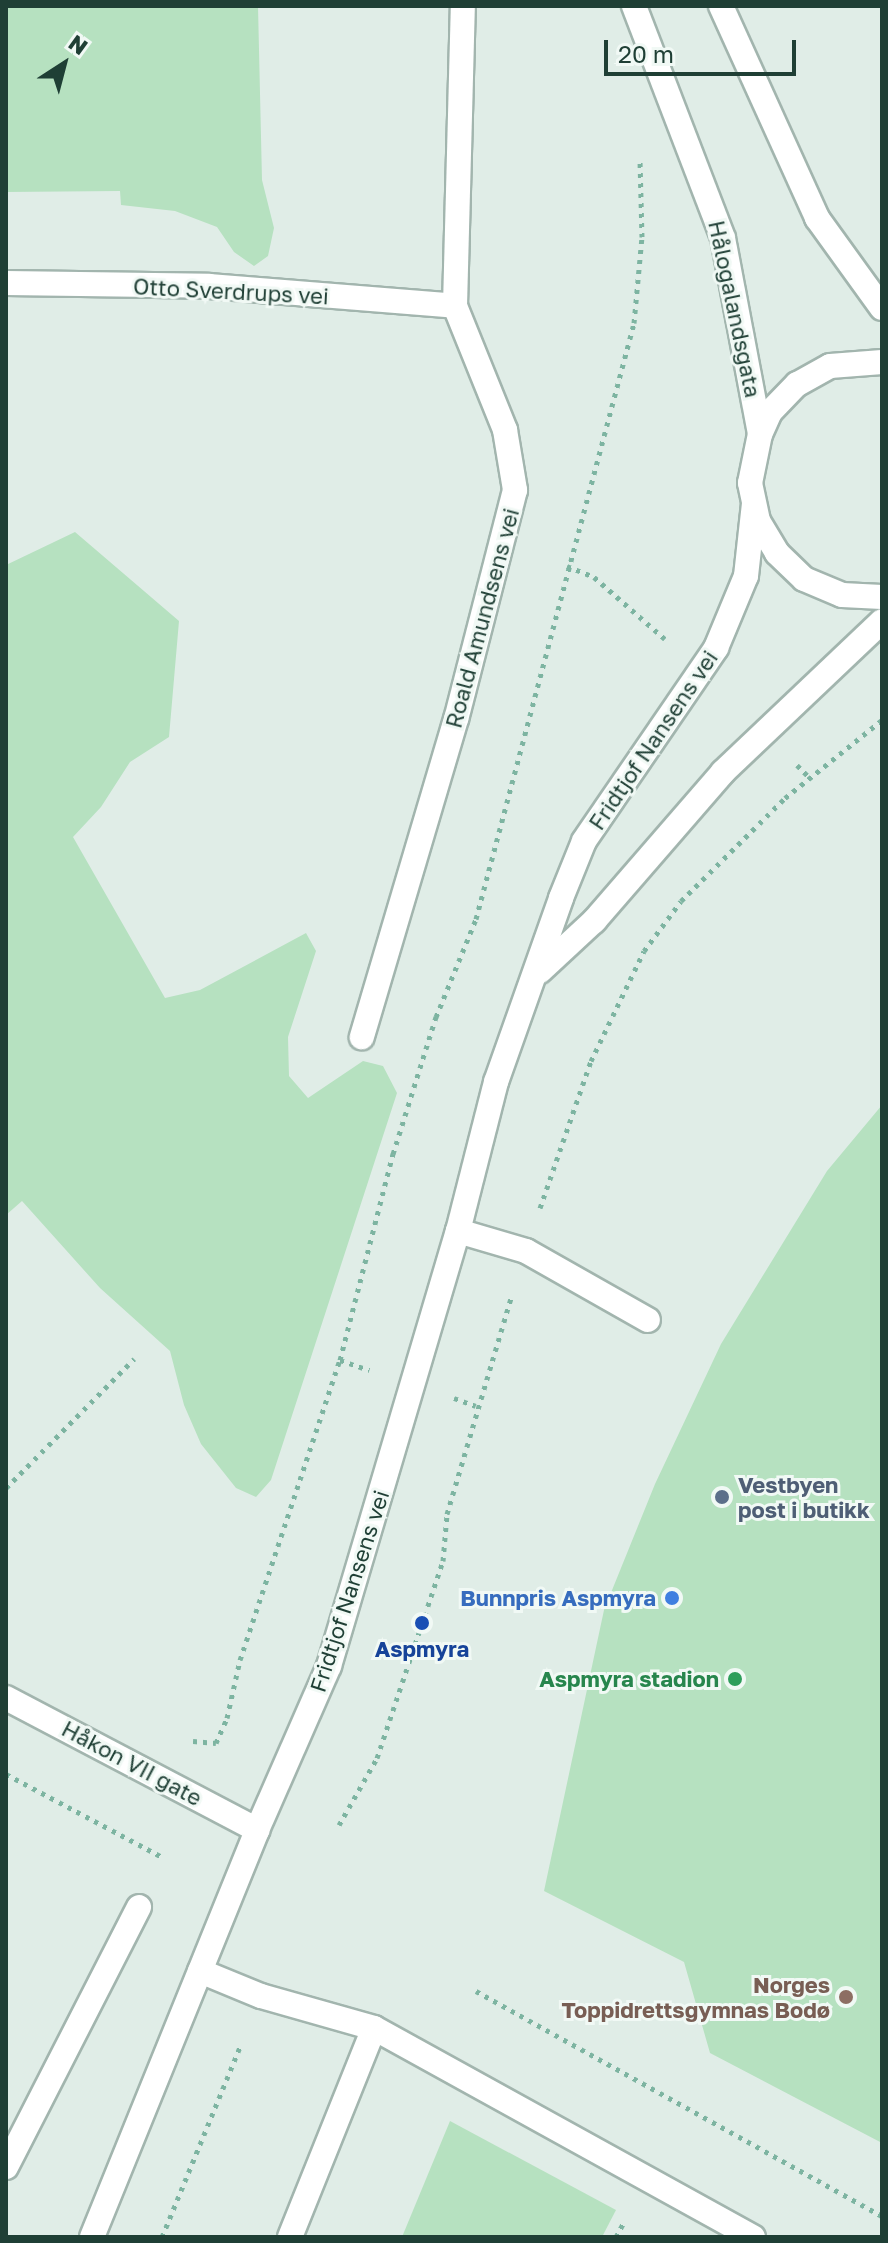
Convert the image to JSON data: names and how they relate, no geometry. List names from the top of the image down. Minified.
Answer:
{"streets":{"street":["Otto Sverdrups vei","Hålogalandsgata","Roald Amundsens vei","Fridtjof Nansens vei","Håkon VII gate"]},"crossings":[["Otto Sverdrups vei","Roald Amundsens vei"],["Hålogalandsgata","Fridtjof Nansens vei"],["Fridtjof Nansens vei","Håkon VII gate"]],"places":["Vestbyen post i butikk","Bunnpris Aspmyra","Aspmyra","Aspmyra stadion","Norges Toppidrettsgymnas Bodø"],"scale_bar":"20 m","north":"top right"}
